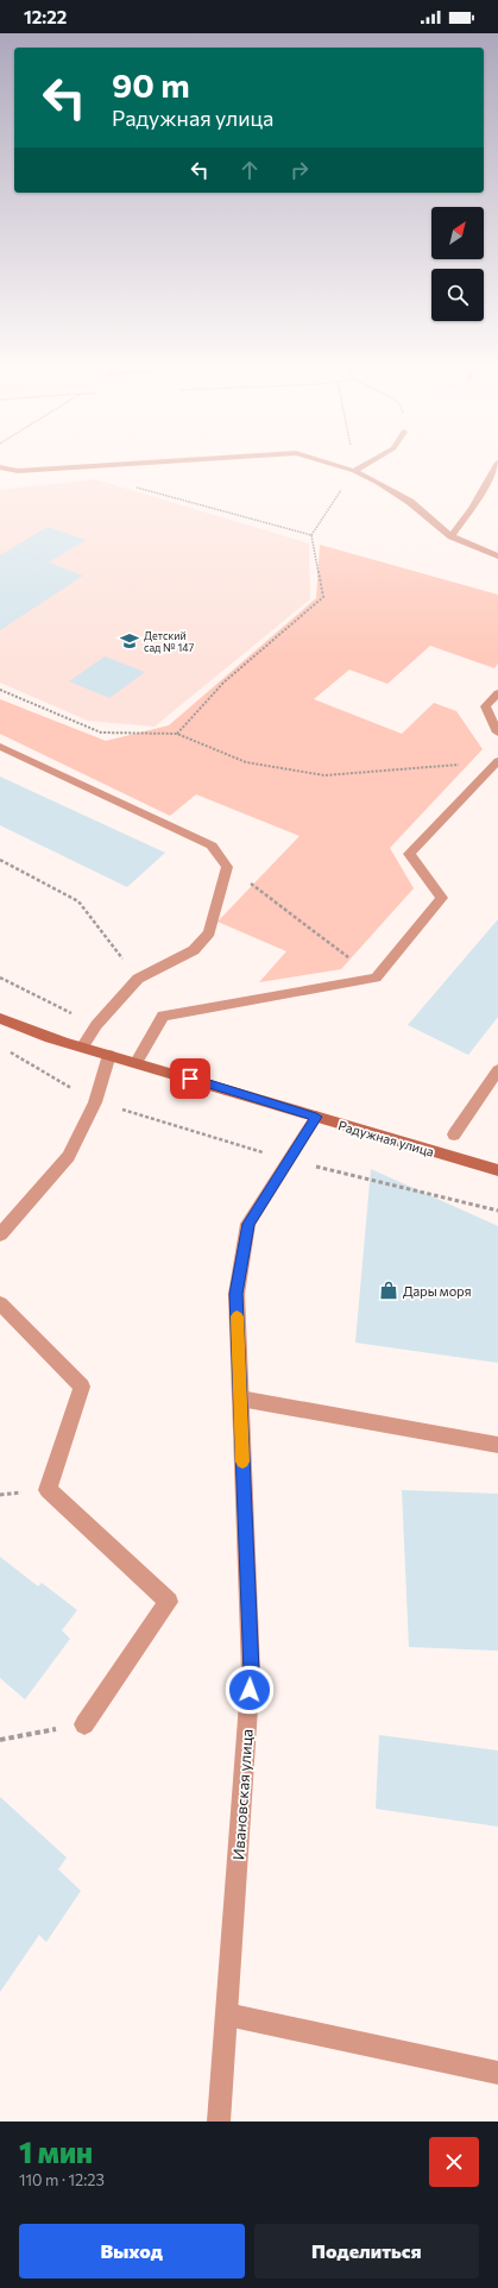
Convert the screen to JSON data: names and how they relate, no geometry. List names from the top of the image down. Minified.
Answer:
{"streets":{"main road":["Радужная улица"],"street":["Ивановская улица"]},"crossings":[["Радужная улица","Ивановская улица"]],"places":{"school or university":["Детский сад № 147"],"shop":["Дары моря"]},"north":"top right","page":{"status":"12:22","turn":["90 m","Радужная улица"],"heading":["1 мин","110 m · 12:23"],"buttons":["Выход","Поделиться"]}}
